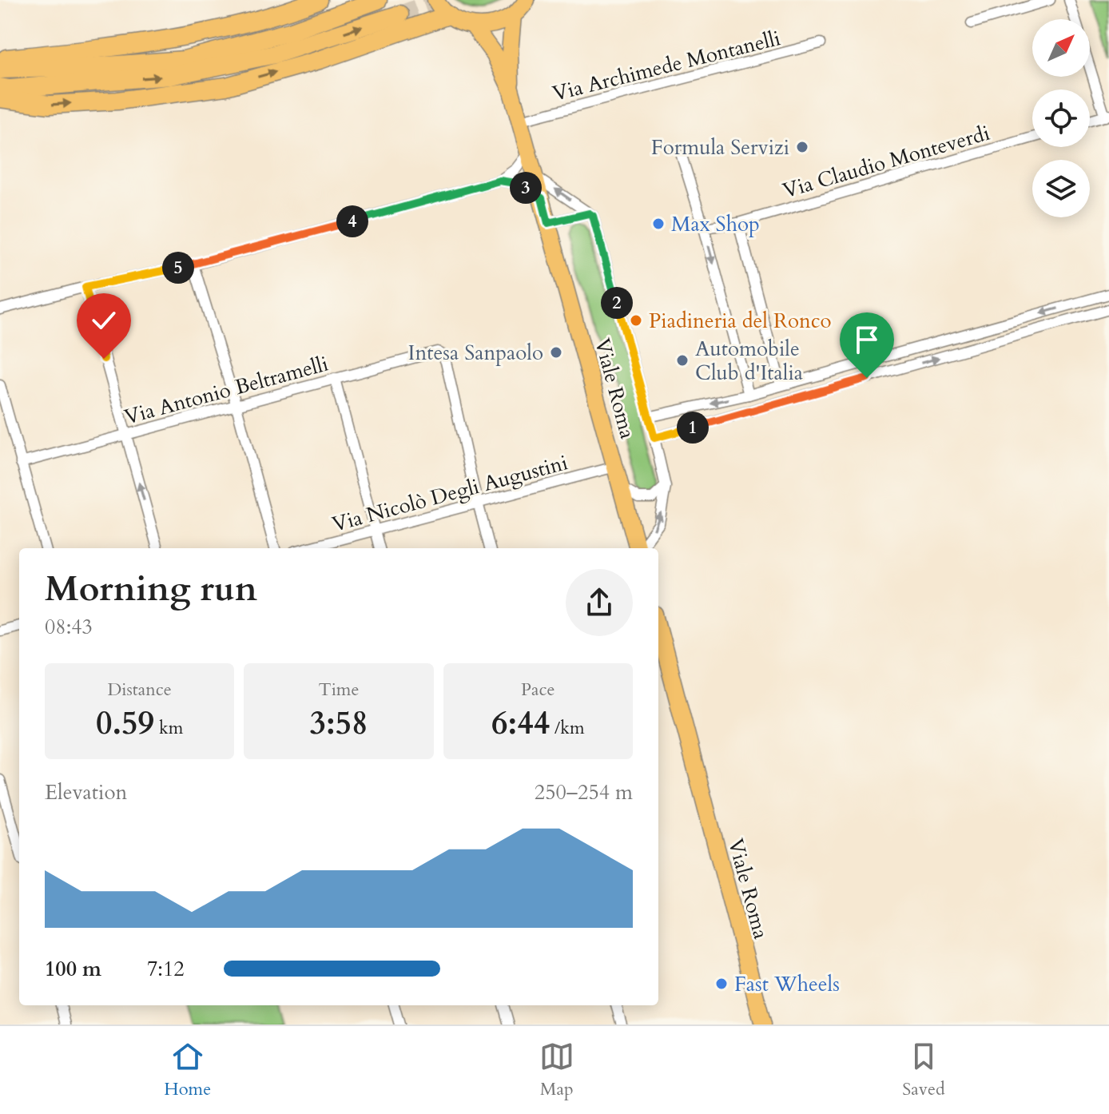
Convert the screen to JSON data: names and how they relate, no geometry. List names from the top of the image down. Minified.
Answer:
{"streets":{"main road":["Viale Roma"],"street":["Via Archimede Montanelli","Via Claudio Monteverdi","Via Antonio Beltramelli","Via Nicolò Degli Augustini"]},"crossings":[["Via Archimede Montanelli","Viale Roma"],["Viale Roma","Via Nicolò Degli Augustini"],["Via Antonio Beltramelli","Via Nicolò Degli Augustini"]],"places":["Formula Servizi","Max Shop","Piadineria del Ronco","Intesa Sanpaolo","Automobile Club d'Italia","Fast Wheels"],"north":"top right","page":{"pins":["3","4","5","2","1"],"heading":["Morning run","08:43"],"stats":[["Distance","0.59 km"],["Time","3:58"],["Pace","6:44 /km"]],"chart":["Elevation","250–254 m"],"list":[{"name":"100 m","note":"7:12"}],"tabs":["Home","Map","Saved"]}}
